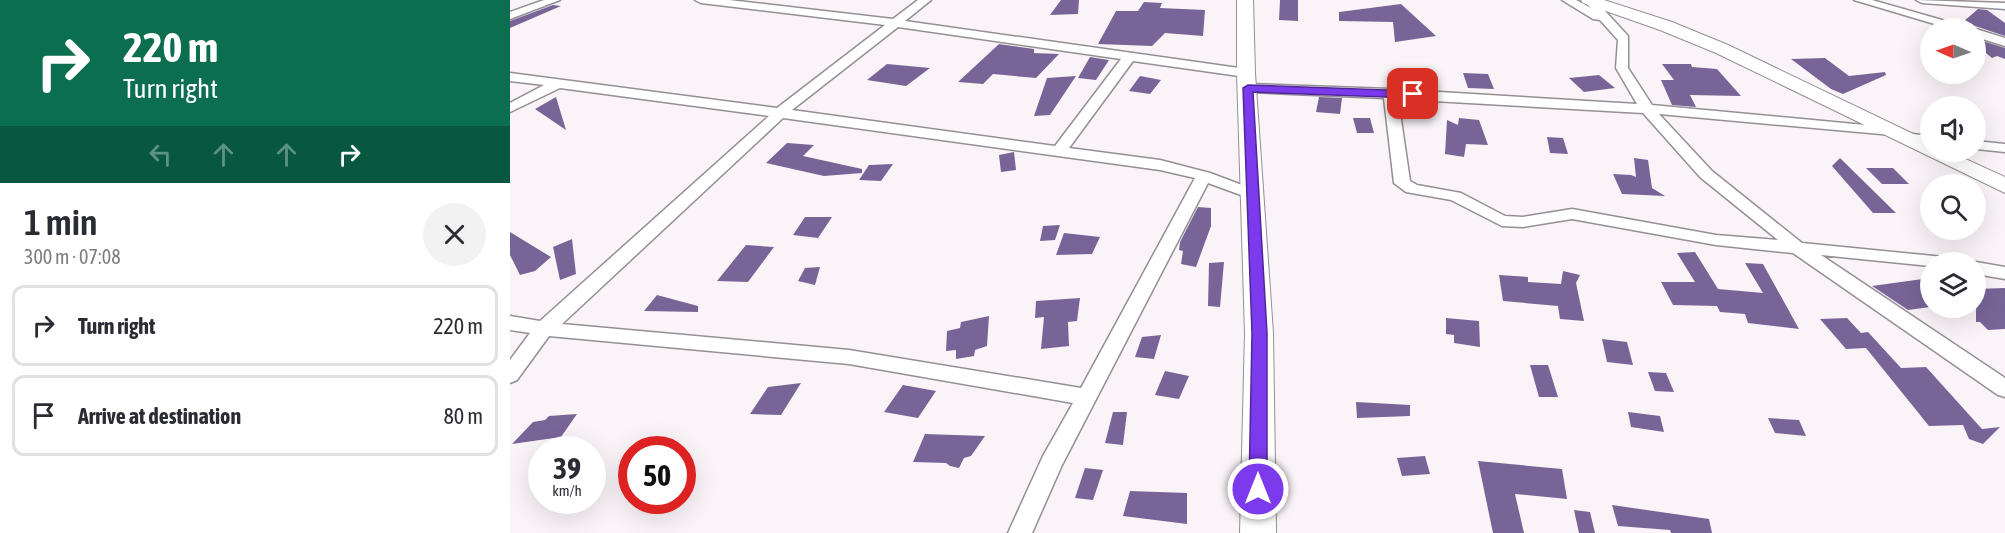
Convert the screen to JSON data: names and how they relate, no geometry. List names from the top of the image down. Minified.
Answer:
{"north":"left","page":{"turn":["220 m","Turn right"],"heading":["1 min","300 m · 07:08"],"list":[{"name":"Turn right","value":"220 m"},{"name":"Arrive at destination","value":"80 m"}],"speed":"39 km/h","limit":"50"}}
